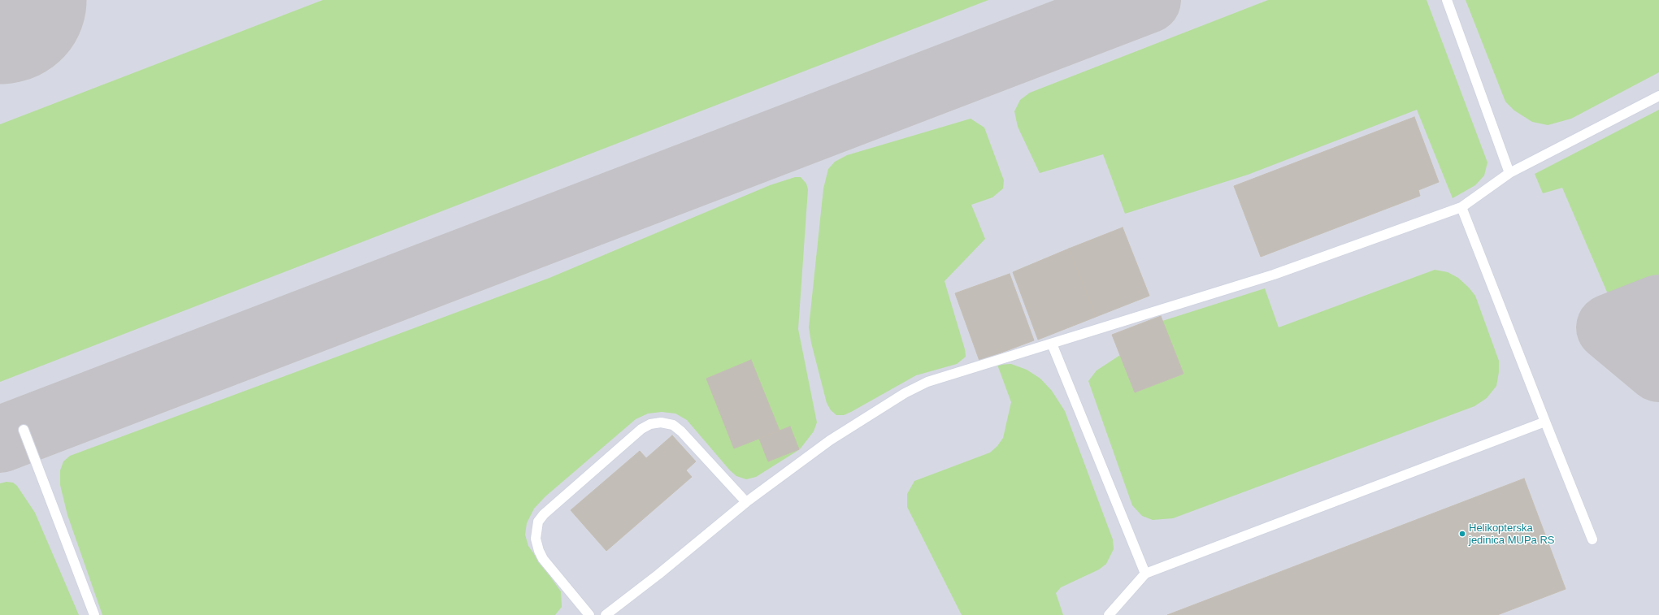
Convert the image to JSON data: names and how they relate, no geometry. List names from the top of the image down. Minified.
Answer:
{"places":["Helikopterska jedinica MUPa RS"]}
